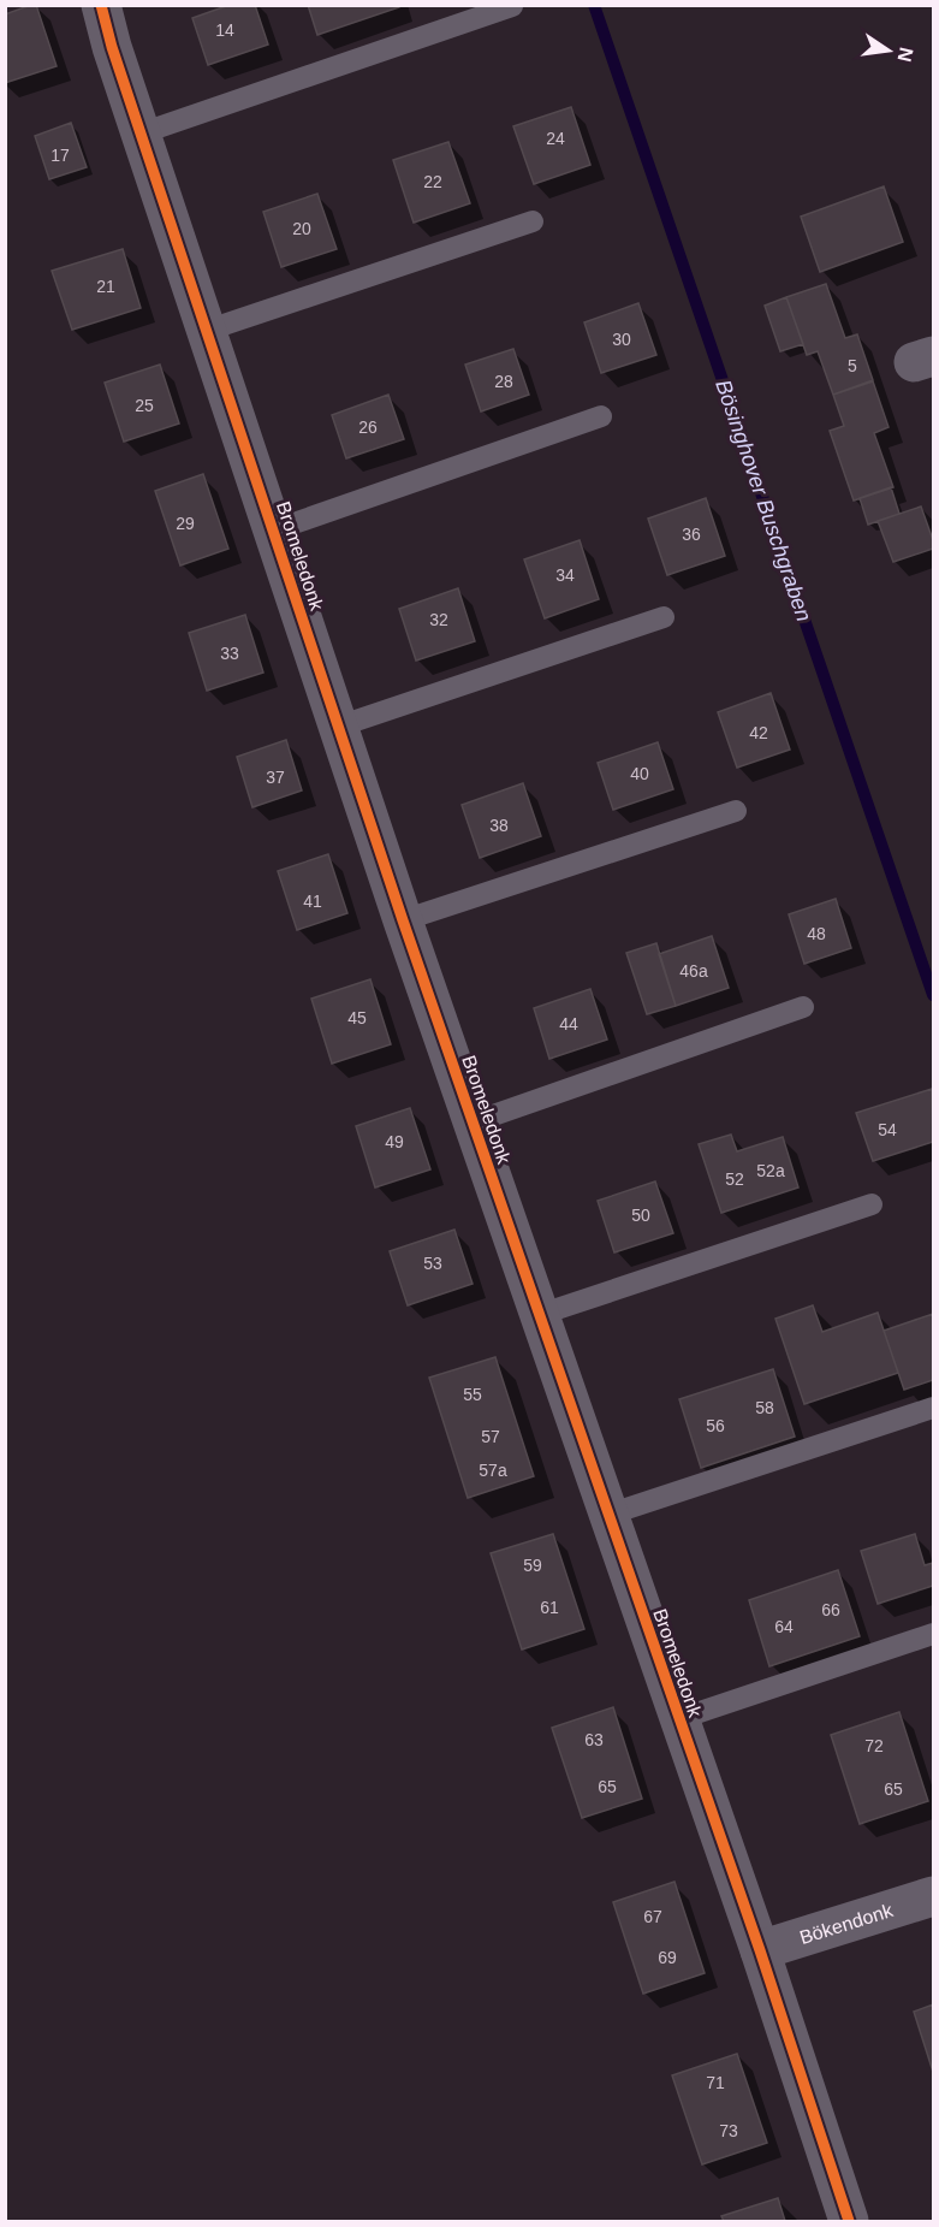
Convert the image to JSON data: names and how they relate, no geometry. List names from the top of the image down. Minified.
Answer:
{"streets":{"street":["Bromeledonk","Bökendonk"]},"crossings":[["Bromeledonk","Bökendonk"]],"water":["Bösinghover Buschgraben"],"house_numbers":["14","24","17","22","20","21","30","5","28","25","26","29","36","34","32","33","42","40","37","38","41","48","46a","45","44","54","49","52a","52","50","53","55","58","56","57","57a","59","61","66","64","63","72","65","65","67","69","71","73"],"north":"right"}
